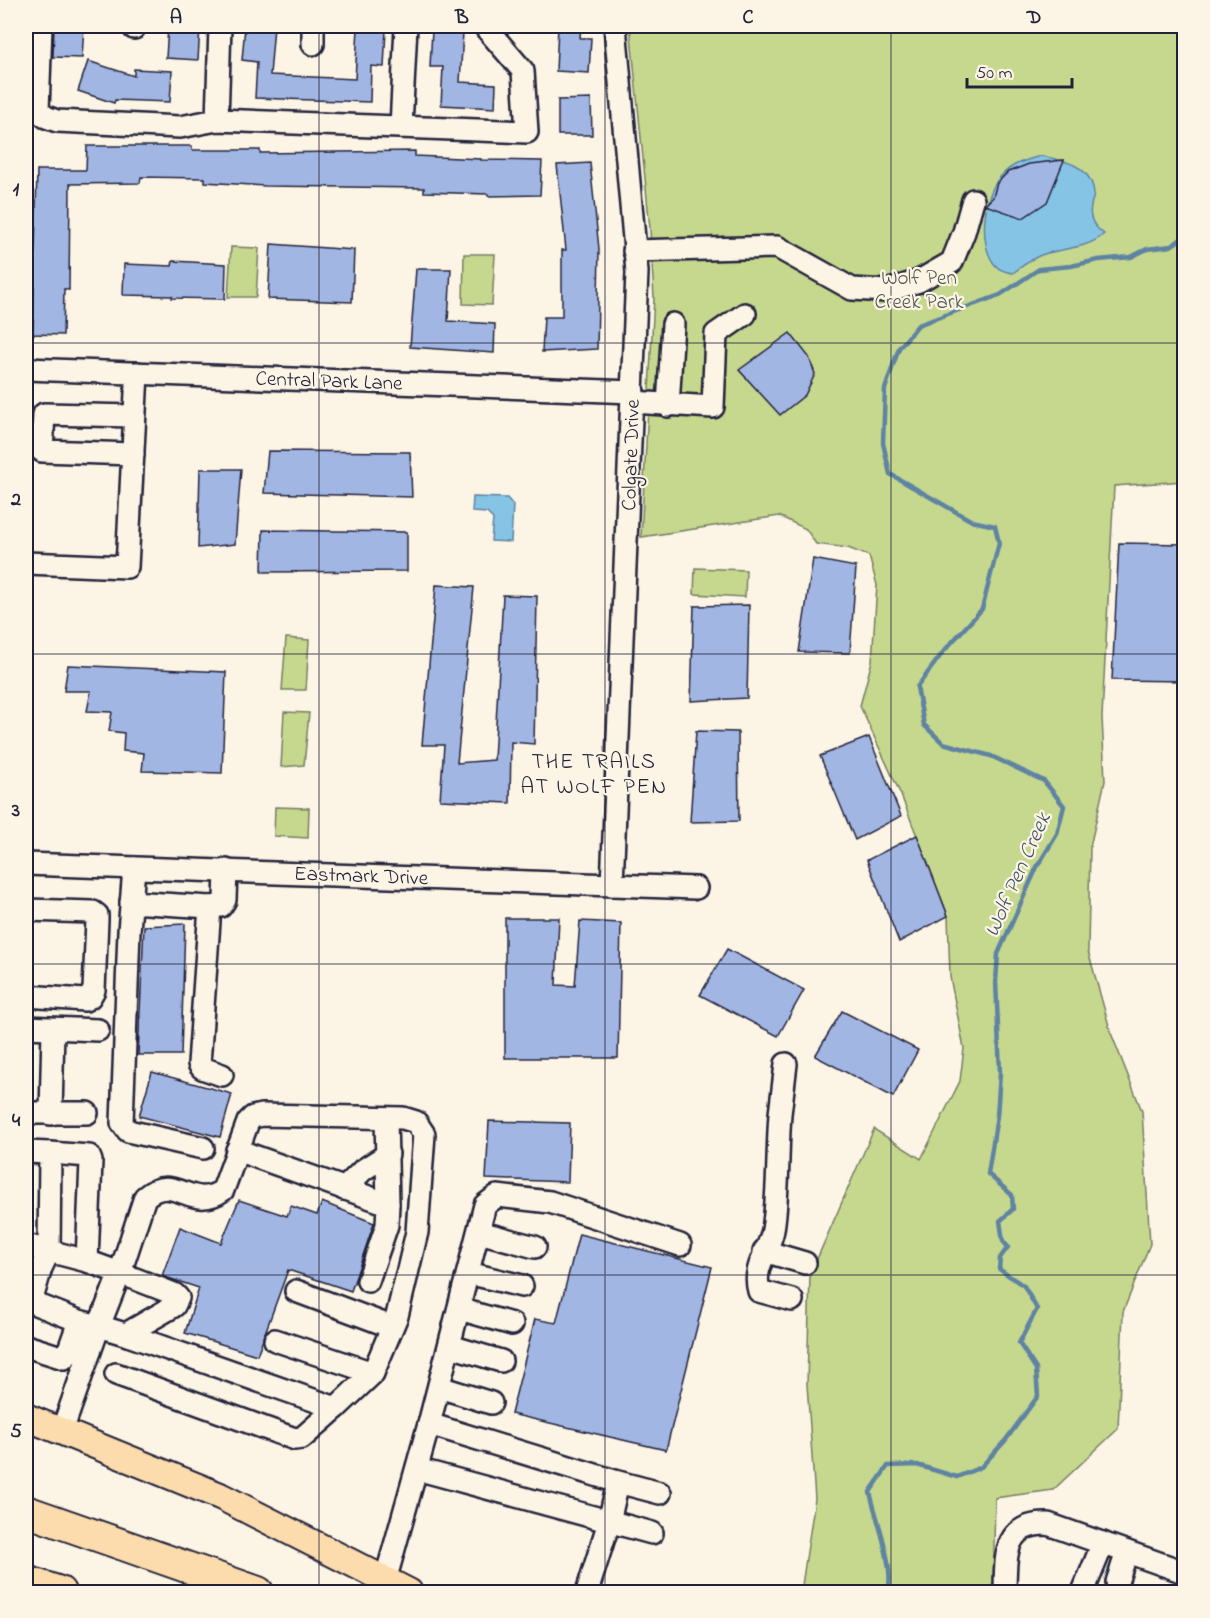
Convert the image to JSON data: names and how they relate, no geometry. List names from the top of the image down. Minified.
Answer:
{"streets":{"street":["Central Park Lane","Colgate Drive","Eastmark Drive"]},"crossings":[["Central Park Lane","Colgate Drive"],["Colgate Drive","Eastmark Drive"]],"districts":["THE TRAILS AT WOLF PEN"],"water":["Wolf Pen Creek"],"parks":["Wolf Pen Creek Park"],"scale_bar":"50 m","grid":{"columns":["A","B","C","D"],"rows":["1","2","3","4","5"]}}
